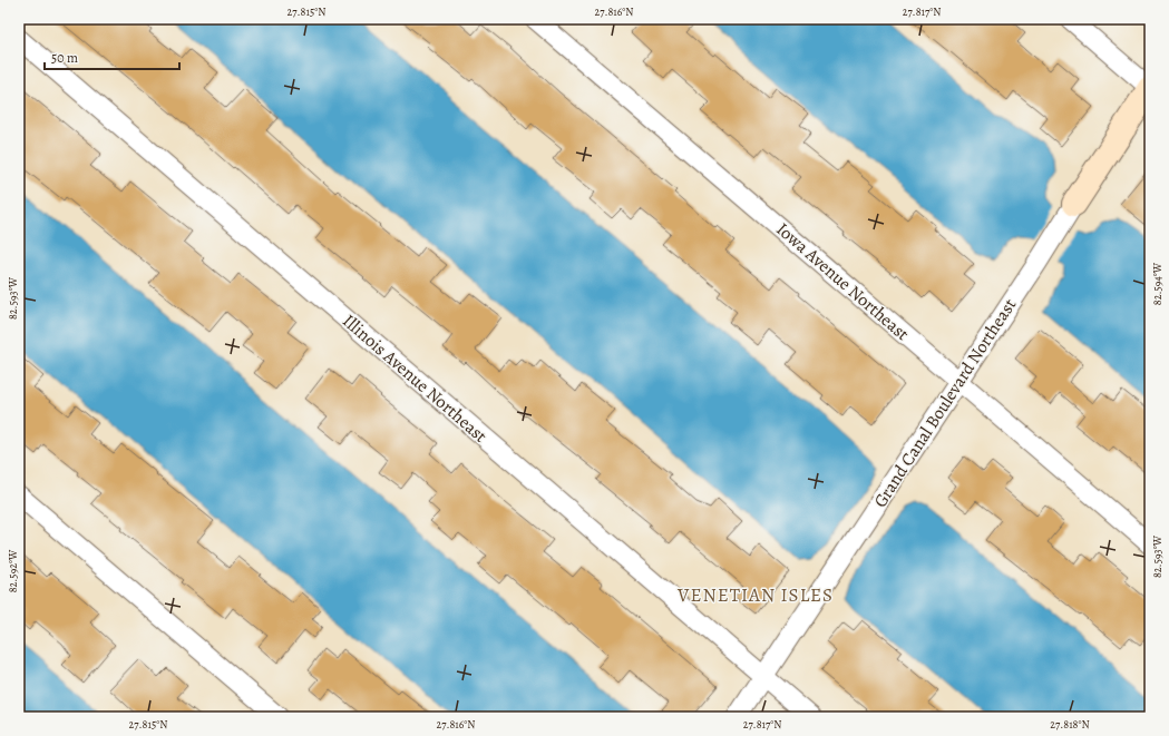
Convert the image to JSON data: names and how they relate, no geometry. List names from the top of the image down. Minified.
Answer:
{"streets":{"street":["Iowa Avenue Northeast","Illinois Avenue Northeast","Grand Canal Boulevard Northeast"]},"crossings":[["Iowa Avenue Northeast","Grand Canal Boulevard Northeast"],["Illinois Avenue Northeast","Grand Canal Boulevard Northeast"]],"districts":["VENETIAN ISLES"],"scale_bar":"50 m","coordinates":["27.815°N","27.816°N","27.817°N","82.594°W","82.593°W","82.592°W","27.818°N"]}
